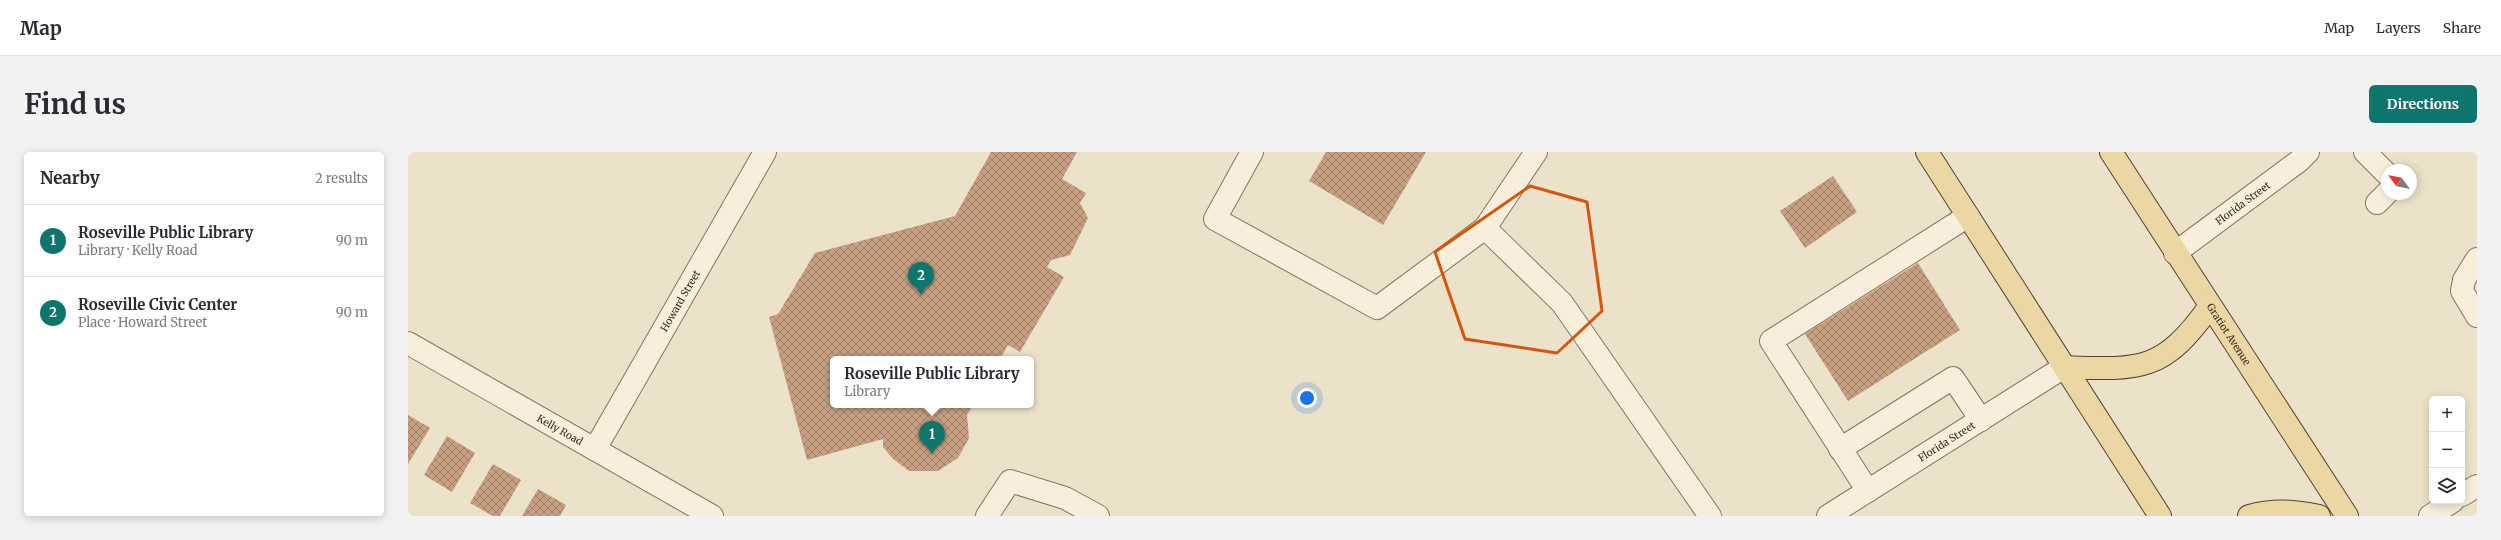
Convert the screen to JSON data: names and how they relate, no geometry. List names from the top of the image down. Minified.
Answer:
{"streets":{"main road":["Gratiot Avenue"],"street":["Florida Street","Howard Street","Kelly Road"]},"crossings":[["Florida Street","Gratiot Avenue"],["Howard Street","Kelly Road"]],"north":"top left","page":{"header":"Map","nav":["Map","Layers","Share"],"buttons":"Directions","title":"Find us","heading":["Nearby","2 results"],"list":[{"mark":"1","name":"Roseville Public Library","note":"Library · Kelly Road","value":"90 m"},{"mark":"2","name":"Roseville Civic Center","note":"Place · Howard Street","value":"90 m"}],"pins":["2","1"],"popup":["Roseville Public Library","Library"],"map_buttons":["+","−"]}}
